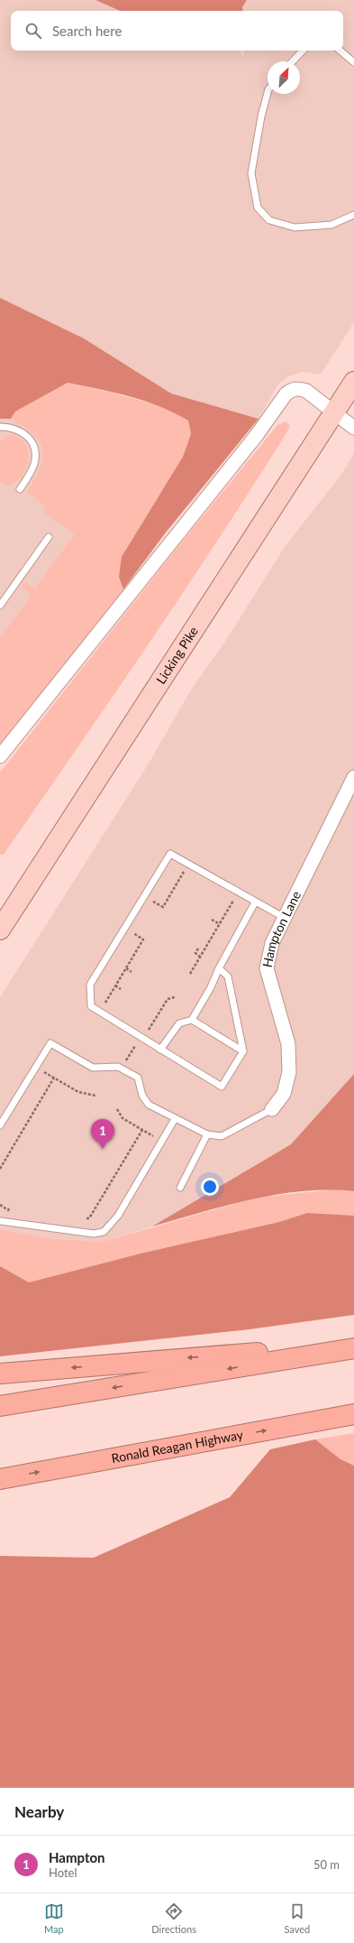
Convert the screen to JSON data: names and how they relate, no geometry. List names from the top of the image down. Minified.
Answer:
{"streets":{"highway":["Ronald Reagan Highway"],"main road":["Licking Pike"],"street":["Hampton Lane"]},"north":"top right","page":{"search":"Search here","pins":"1","heading":"Nearby","list":[{"mark":"1","name":"Hampton","note":"Hotel","value":"50 m"}],"nav":["Map","Directions","Saved"]}}
